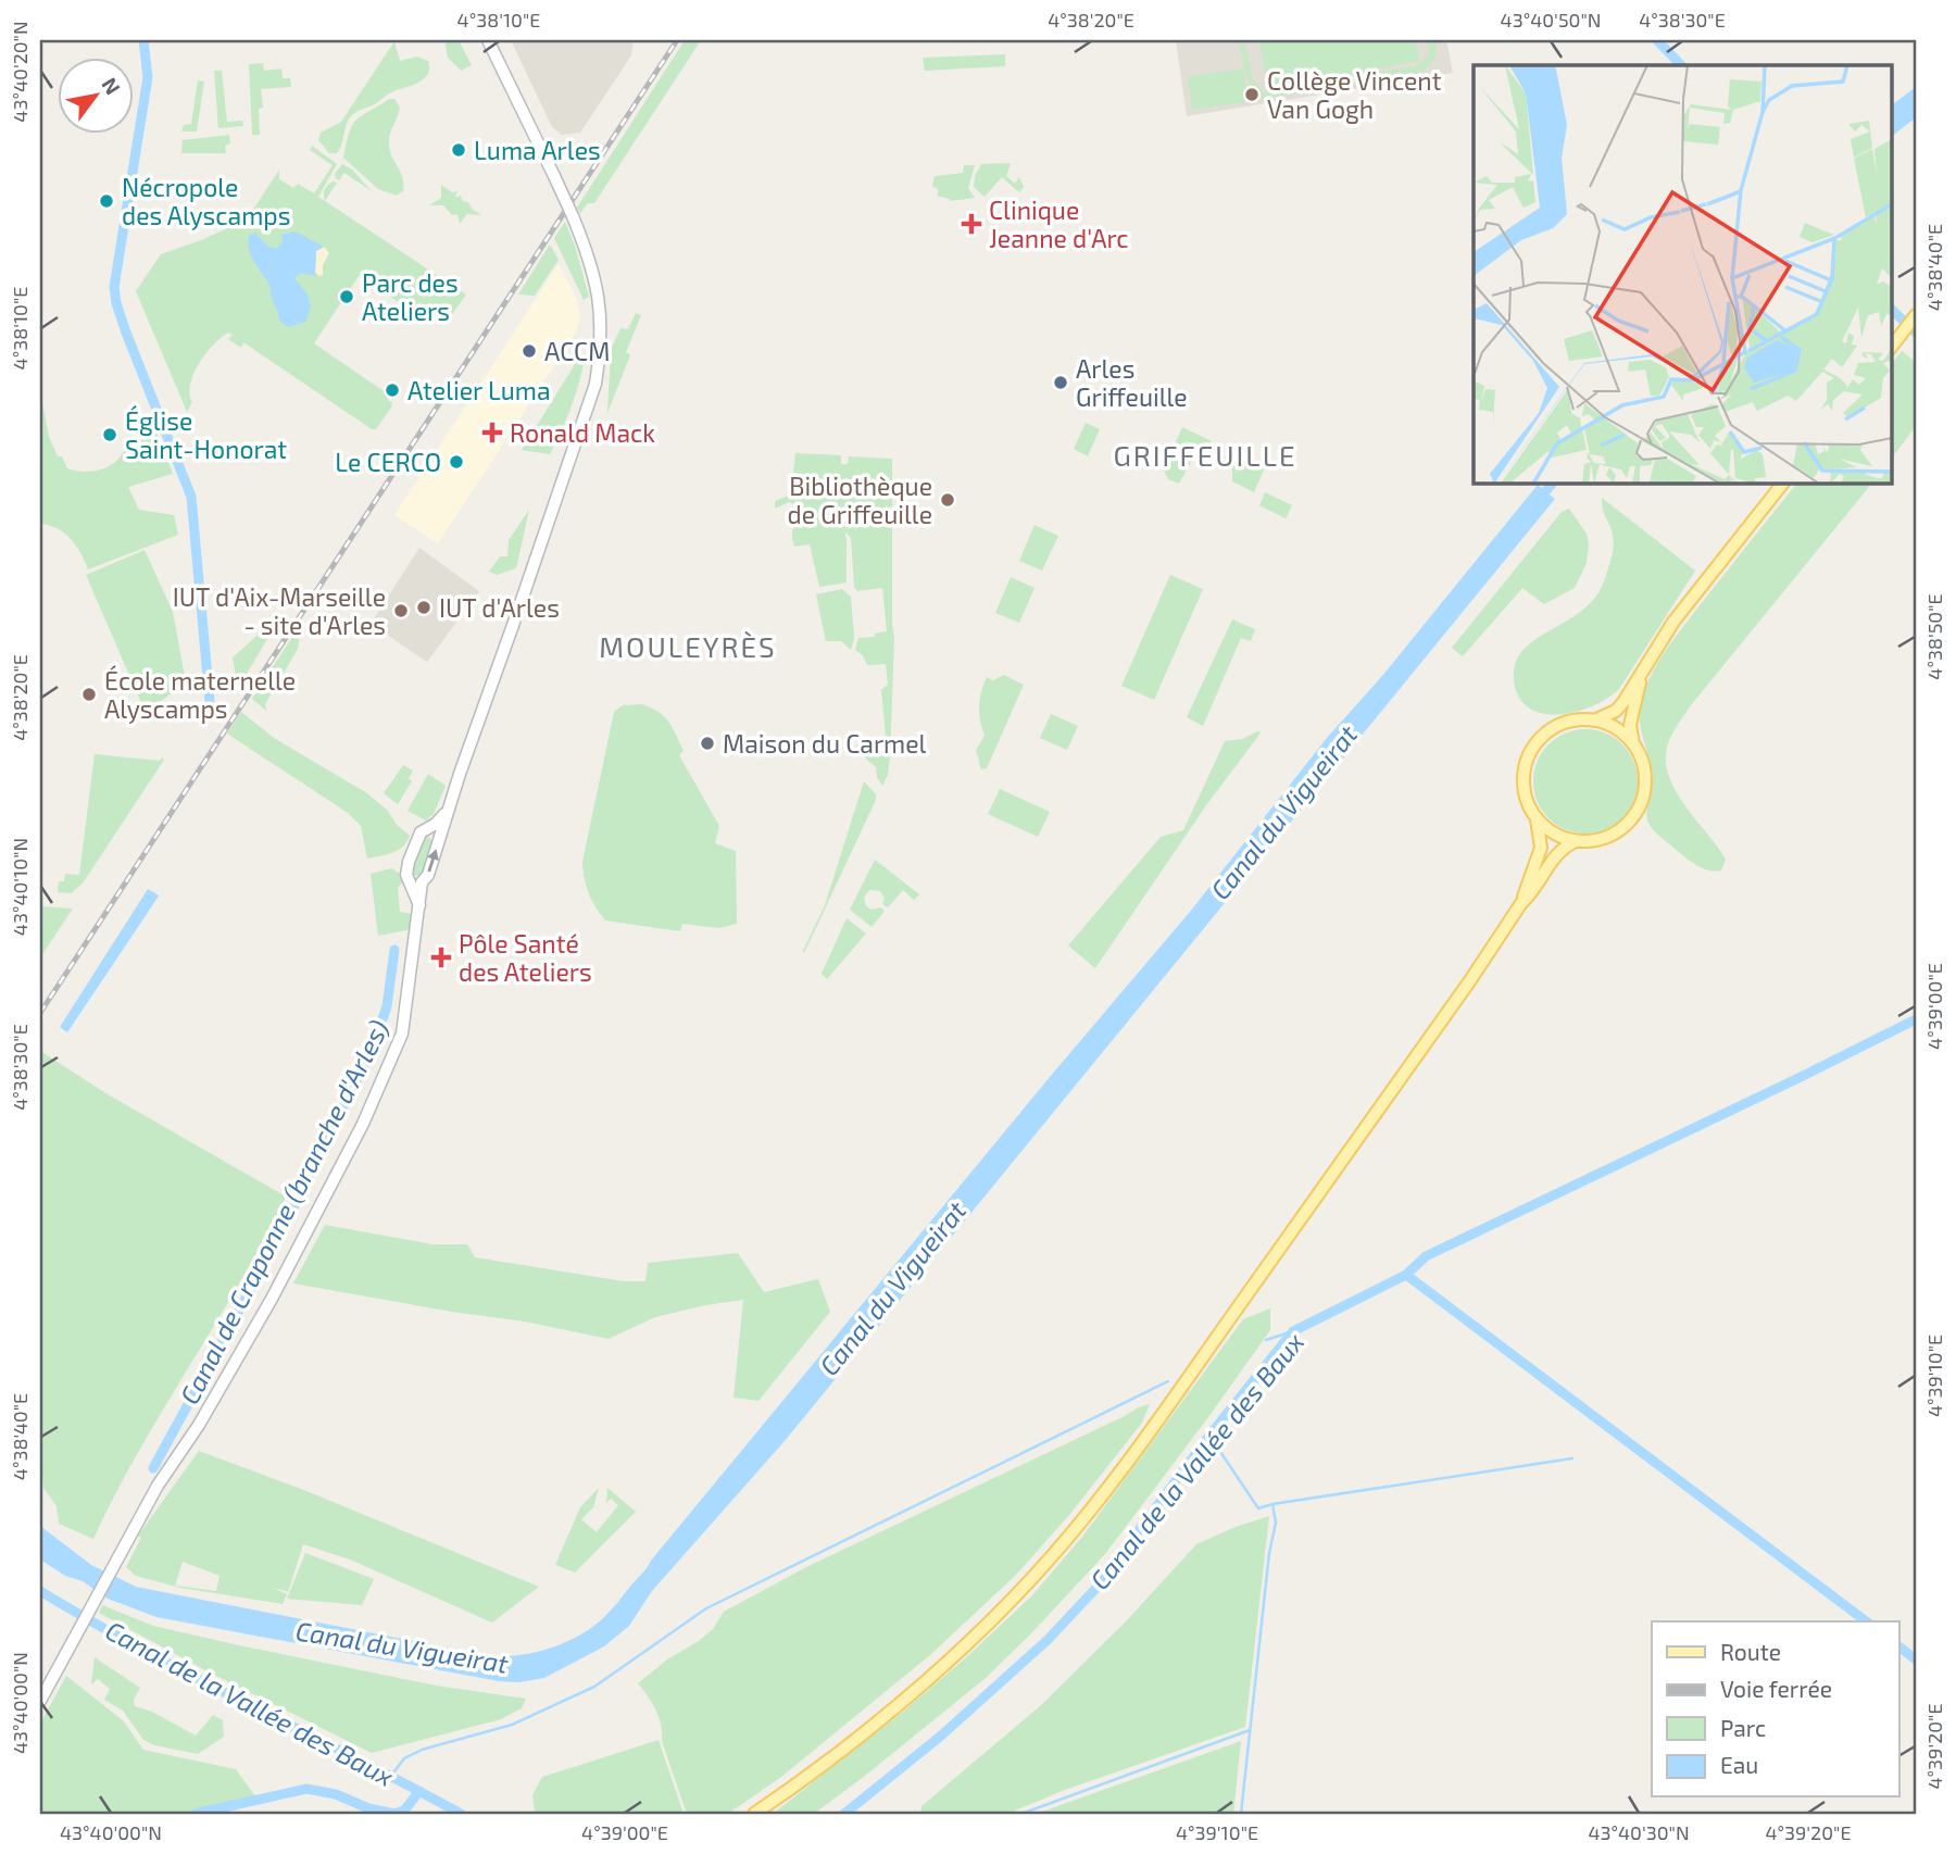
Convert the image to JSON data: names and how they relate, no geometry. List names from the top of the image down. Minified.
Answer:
{"districts":["GRIFFEUILLE","MOULEYRÈS"],"water":["Canal du Vigueirat","Canal de Craponne (branche d'Arles)","Canal de la Vallée des Baux"],"places":{"other":["Collège Vincent Van Gogh","Luma Arles","Nécropole des Alyscamps","Parc des Ateliers","ACCM","Arles Griffeuille","Atelier Luma","Église Saint-Honorat","Le CERCO","Bibliothèque de Griffeuille","IUT d'Arles","IUT d'Aix-Marseille - site d'Arles","École maternelle Alyscamps","Maison du Carmel"],"health":["Clinique Jeanne d'Arc","Ronald Mack","Pôle Santé des Ateliers"]},"legend":["Route","Voie ferrée","Parc","Eau"],"north":"top right","coordinates":["4°38'10\"E","4°38'20\"E","43°40'50\"N","4°38'30\"E","43°40'20\"N","4°38'40\"E","4°38'50\"E","43°40'10\"N","4°39'00\"E","4°39'10\"E","43°40'00\"N","4°39'20\"E","43°40'30\"N"]}
